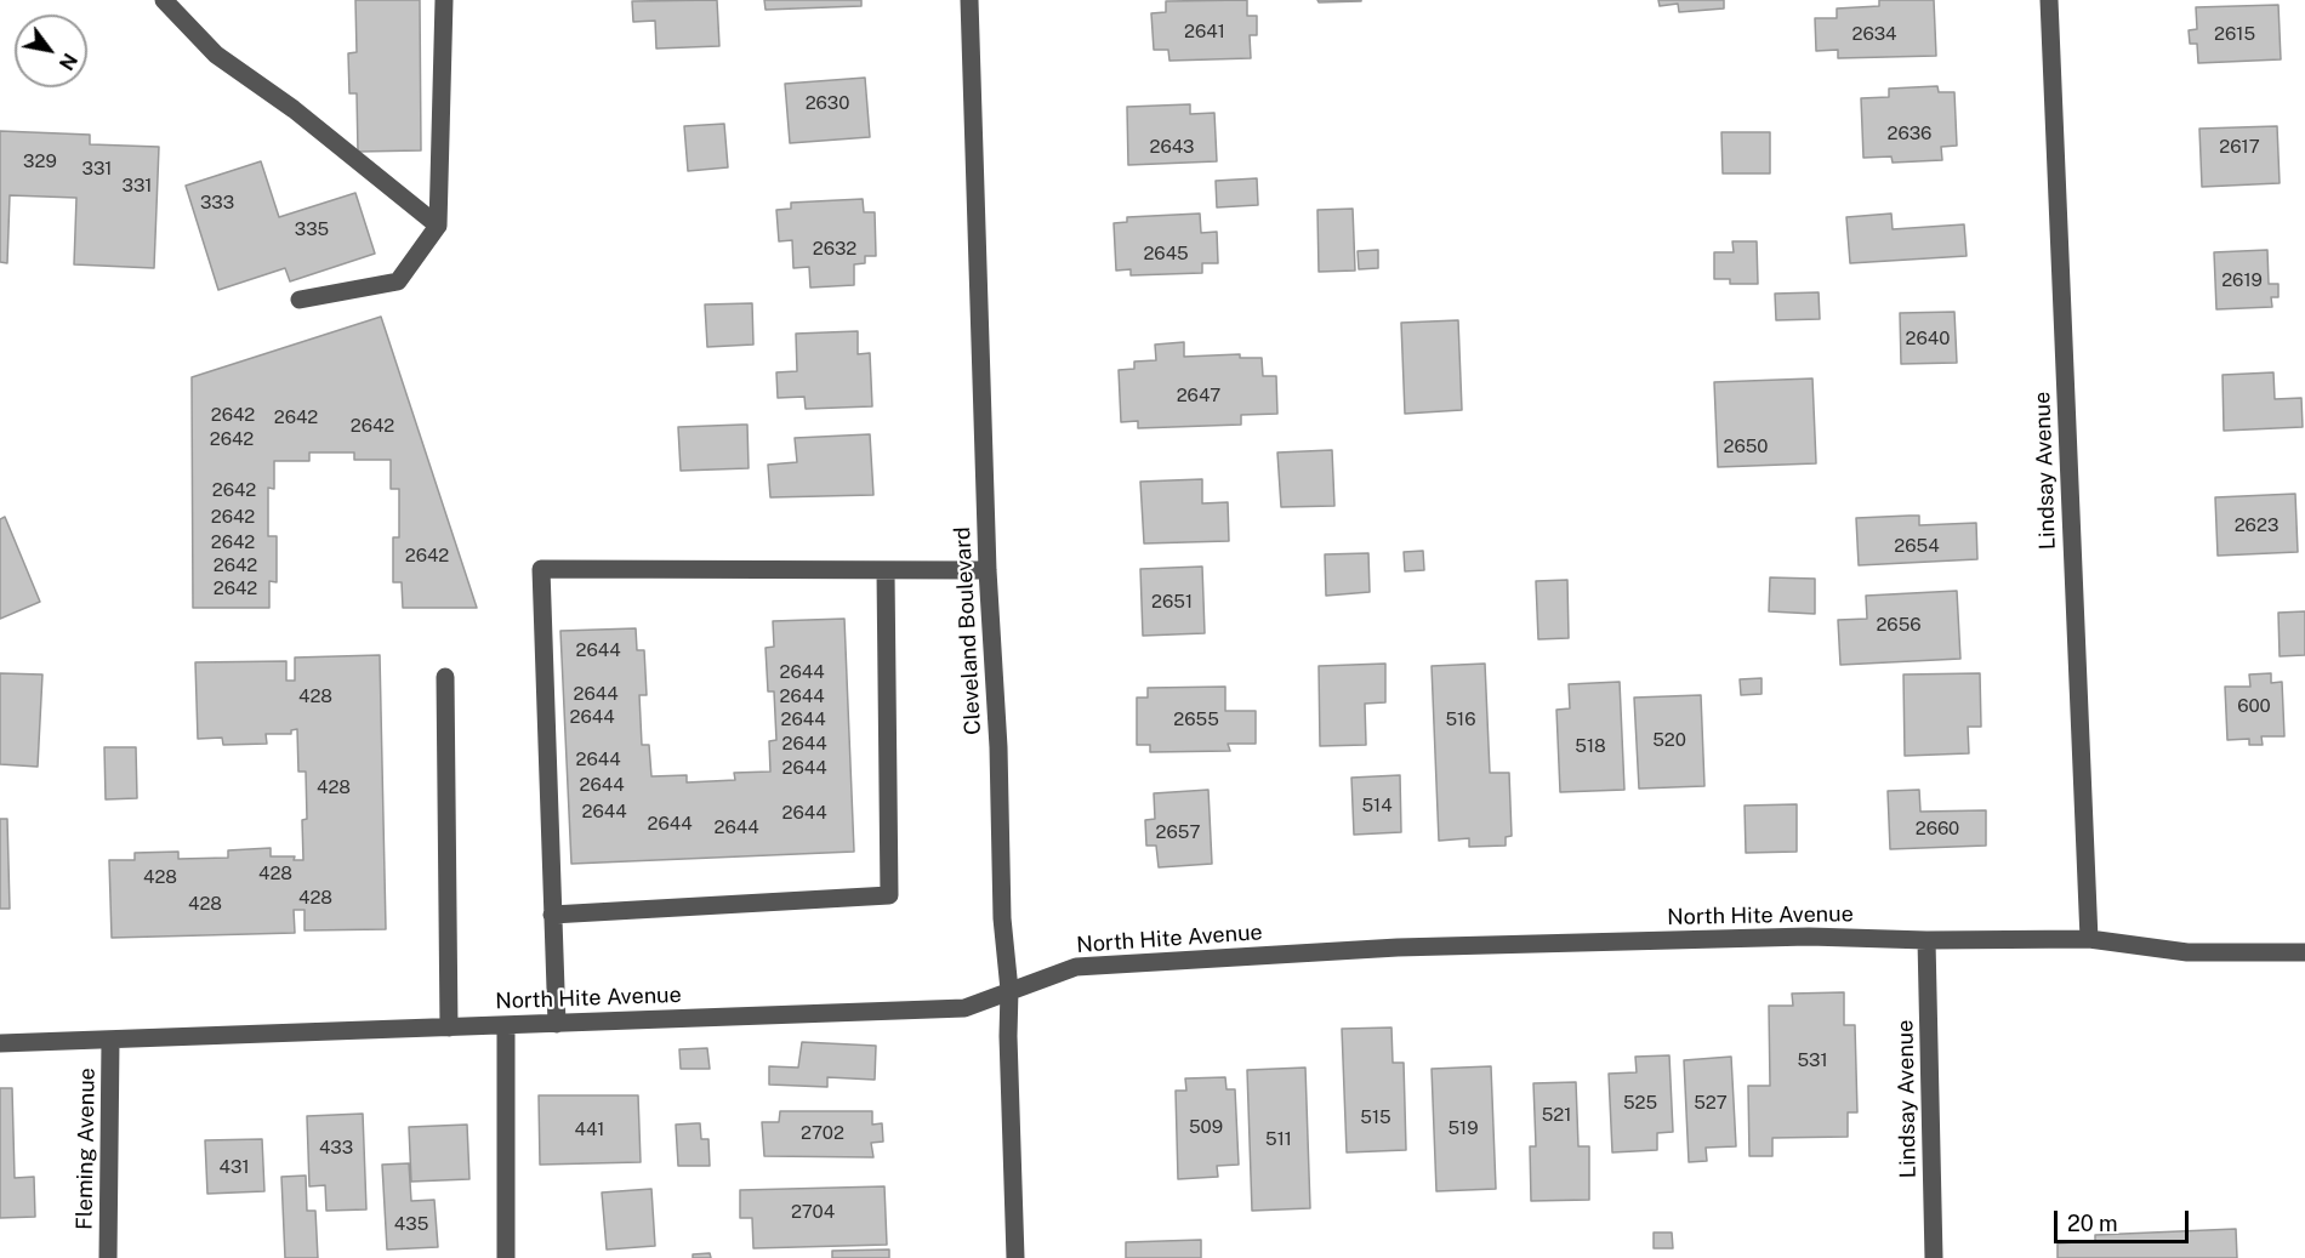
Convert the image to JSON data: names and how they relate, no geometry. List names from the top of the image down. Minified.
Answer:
{"streets":{"street":["Lindsay Avenue","Cleveland Boulevard","North Hite Avenue","Fleming Avenue"]},"crossings":[["Lindsay Avenue","North Hite Avenue"],["Cleveland Boulevard","North Hite Avenue"],["North Hite Avenue","Fleming Avenue"]],"house_numbers":["2641","2634","2615","2630","2636","2643","2617","329","331","331","333","335","2632","2645","2619","2640","2647","2642","2642","2642","2642","2650","2642","2642","2623","2642","2654","2642","2642","2642","2651","2656","2644","2644","2644","428","2644","600","2644","2644","2655","516","520","2644","518","2644","2644","2644","428","514","2644","2644","2644","2644","2660","2657","428","428","428","428","531","525","527","521","515","509","519","441","2702","511","433","431","2704","435"],"scale_bar":"20 m","north":"bottom right"}
